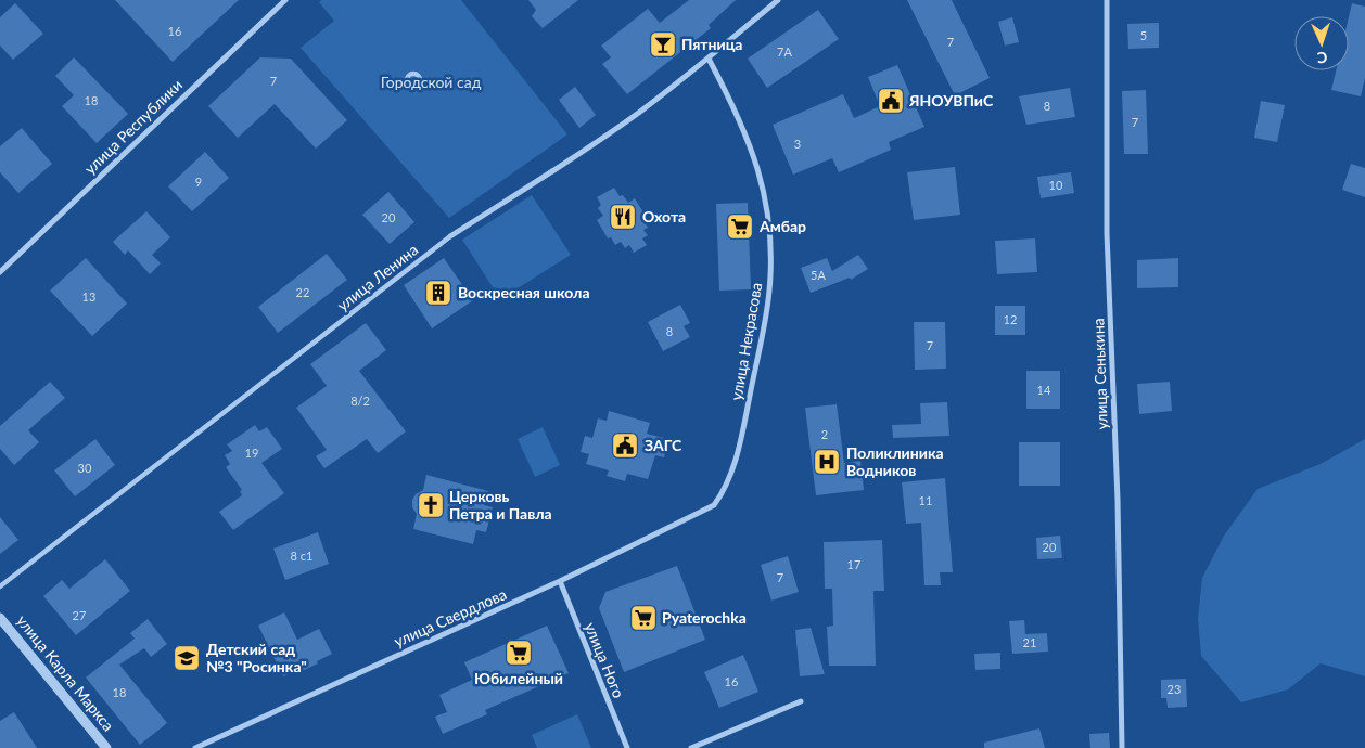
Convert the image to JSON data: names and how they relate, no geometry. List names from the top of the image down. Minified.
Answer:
{"streets":{"street":["улица Республики","улица Ленина","улица Некрасова","улица Сенькина","улица Свердлова","улица Ного","улица Карла Маркса"]},"crossings":[["улица Ленина","улица Некрасова"],["улица Некрасова","улица Свердлова"],["улица Свердлова","улица Ного"]],"parks":["Городской сад"],"places":{"bar":["Пятница"],"public building":["ЯНОУВПиС","ЗАГС"],"restaurant":["Охота"],"supermarket":["Амбар","Pyaterochka","Юбилейный"],"building":["Воскресная школа"],"hospital":["Поликлиника Водников"],"church":["Церковь Петра и Павла"],"school or university":["Детский сад №3 \"Росинка\""]},"house_numbers":["16","5","7","7А","7","18","8","7","3","9","10","20","5А","22","13","12","8","7","14","8/2","2","19","30","11","20","8 с1","17","7","27","21","16","23","18"],"north":"bottom"}
